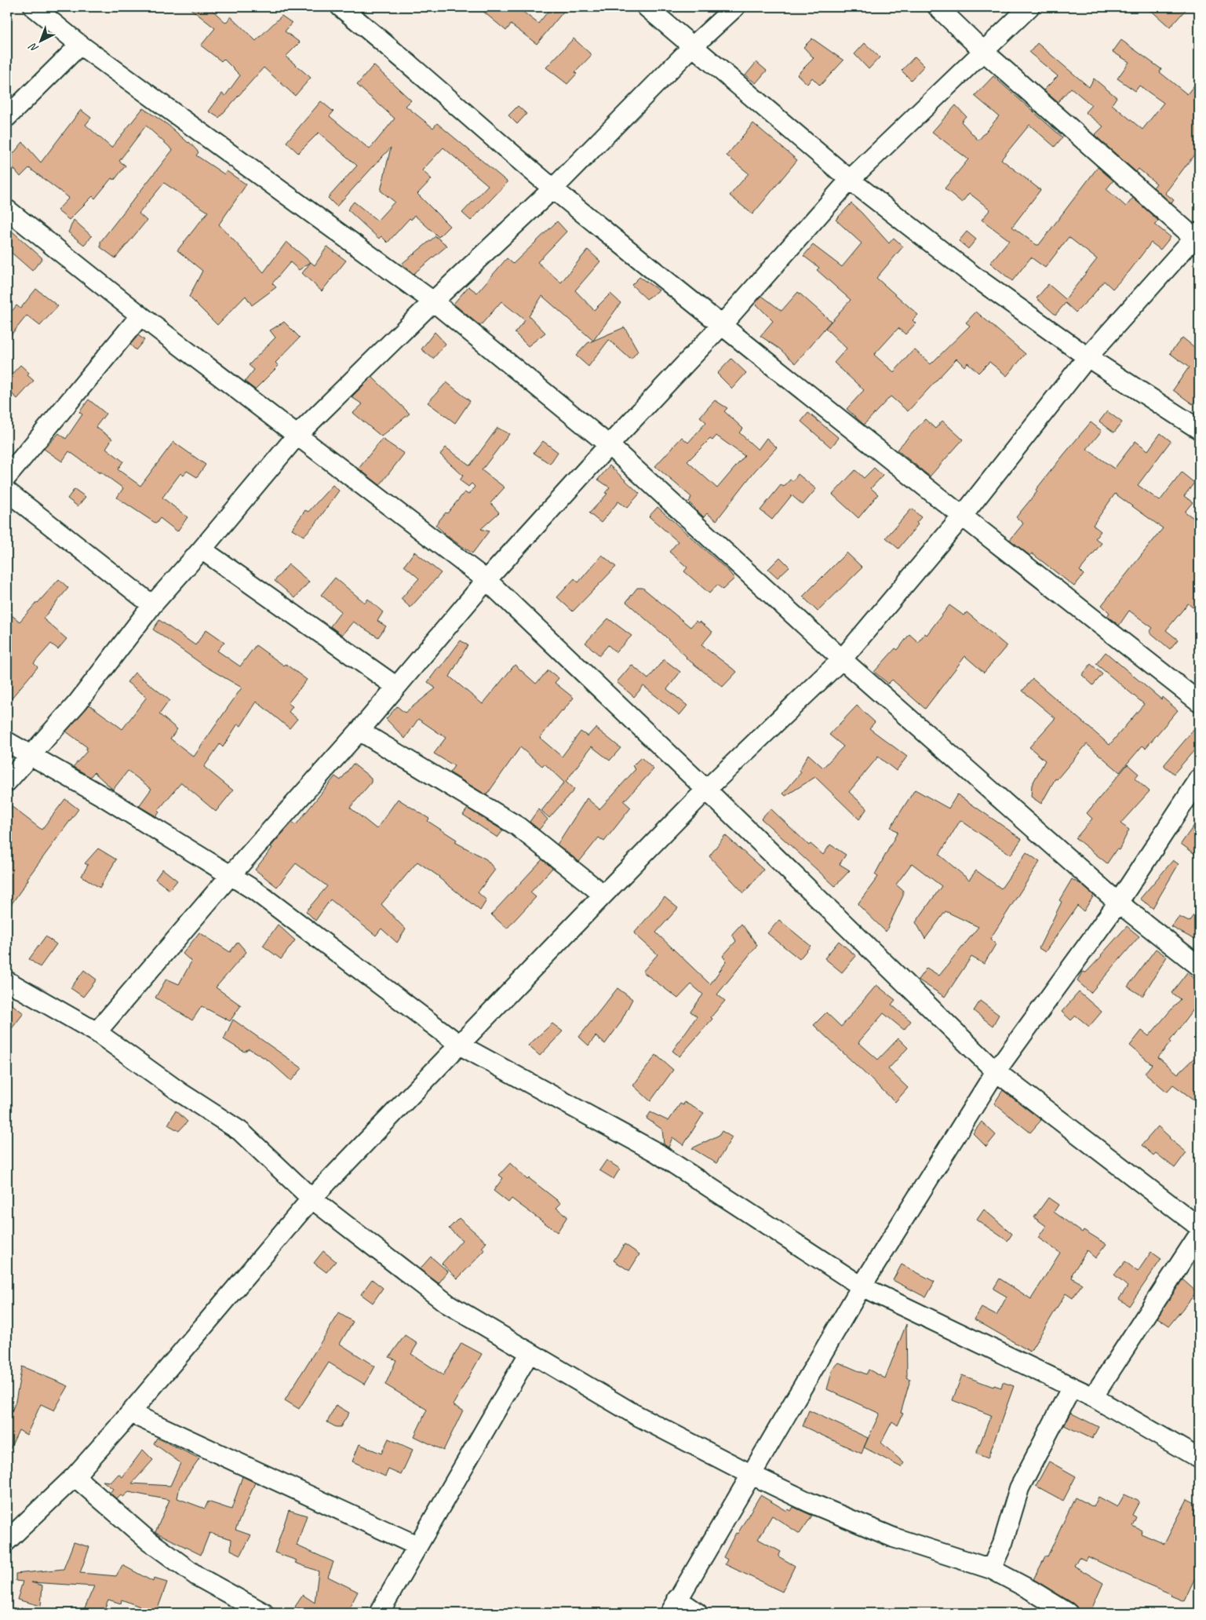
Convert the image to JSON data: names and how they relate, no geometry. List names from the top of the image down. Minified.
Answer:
{"north":"bottom left"}
